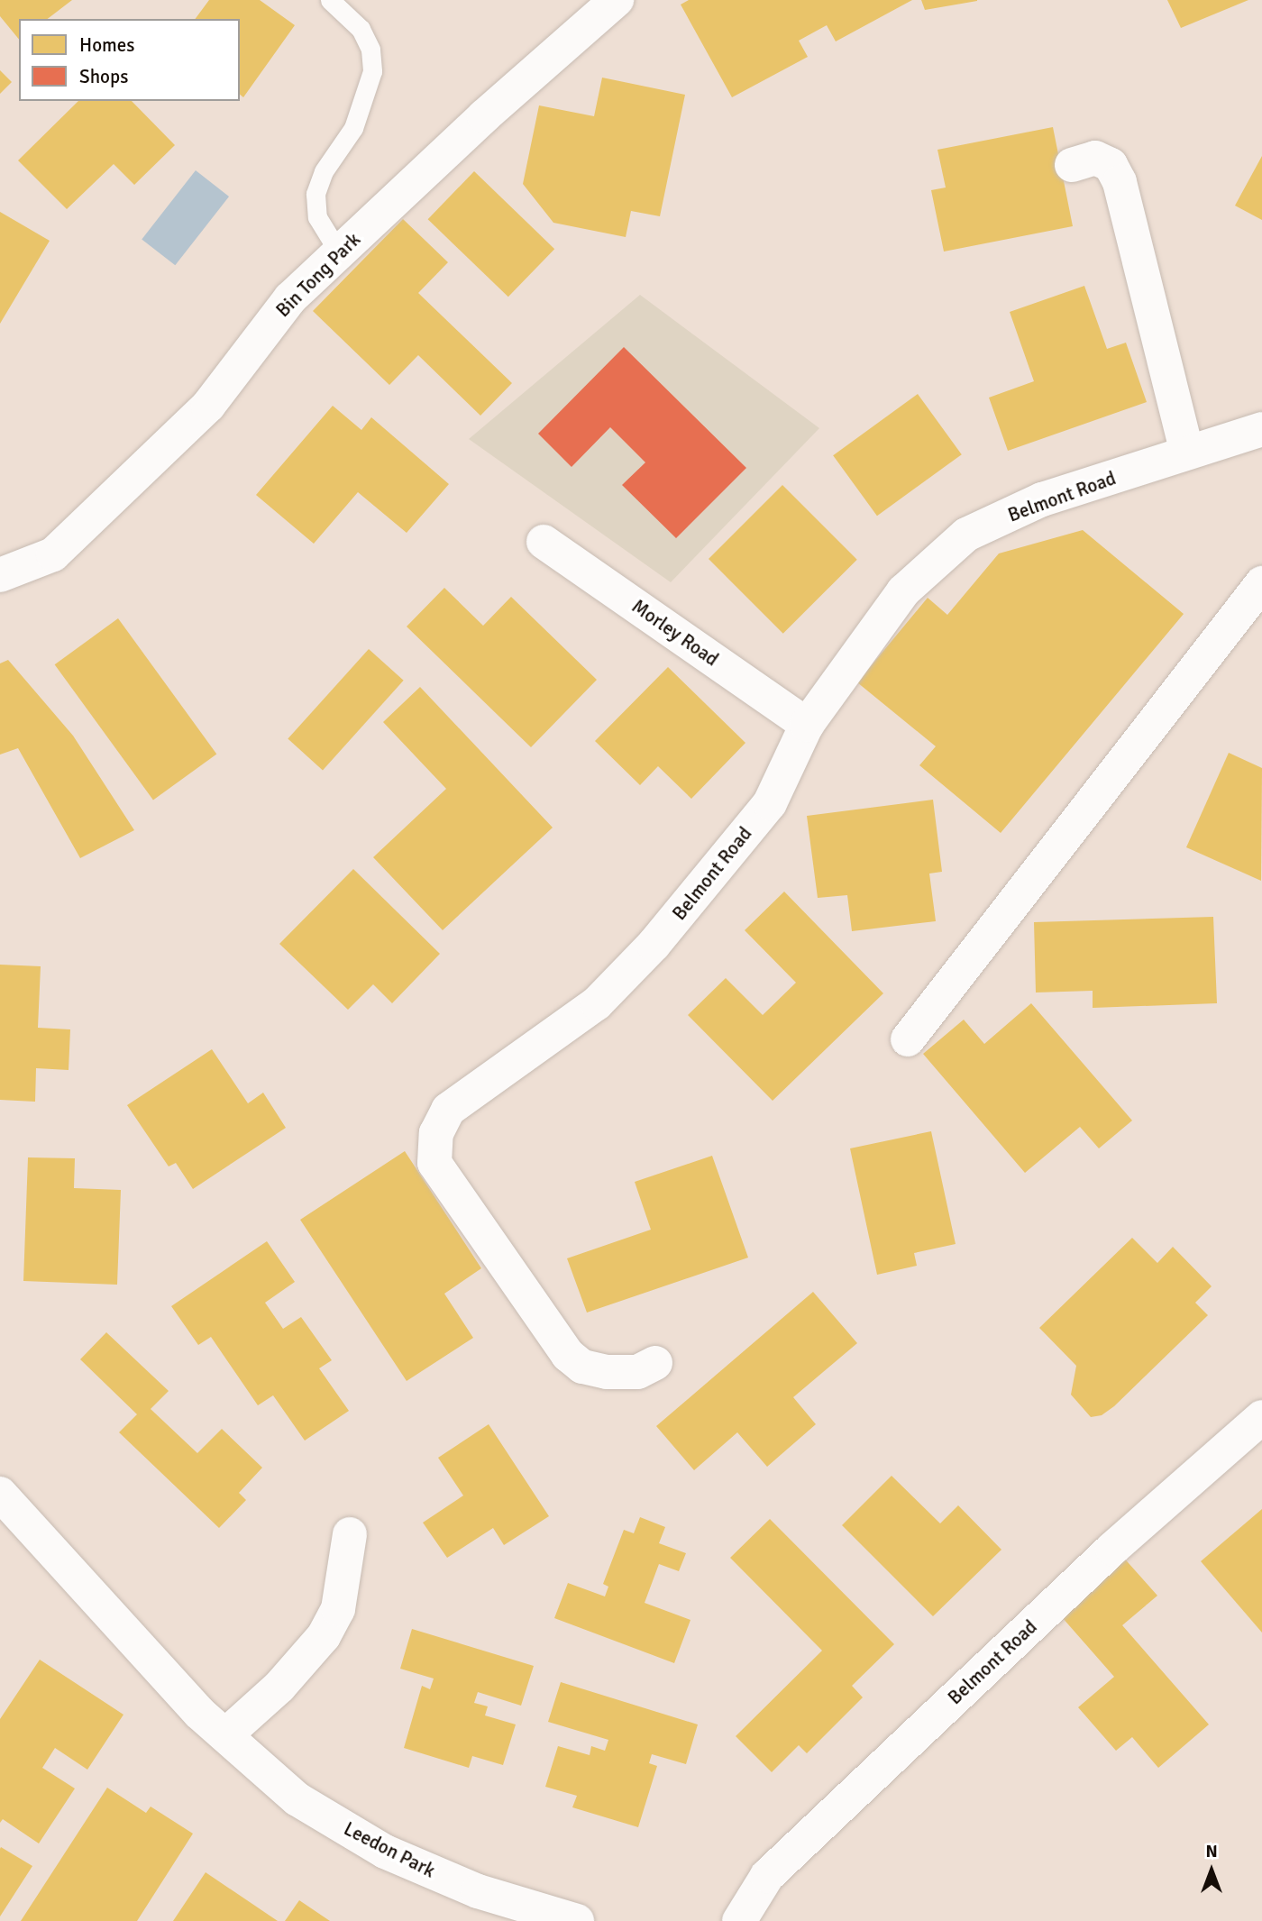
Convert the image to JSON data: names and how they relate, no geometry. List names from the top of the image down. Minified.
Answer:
{"streets":{"street":["Bin Tong Park","Belmont Road","Morley Road","Leedon Park"]},"crossings":[["Belmont Road","Morley Road"]],"legend":["Homes","Shops"],"north":"top"}
